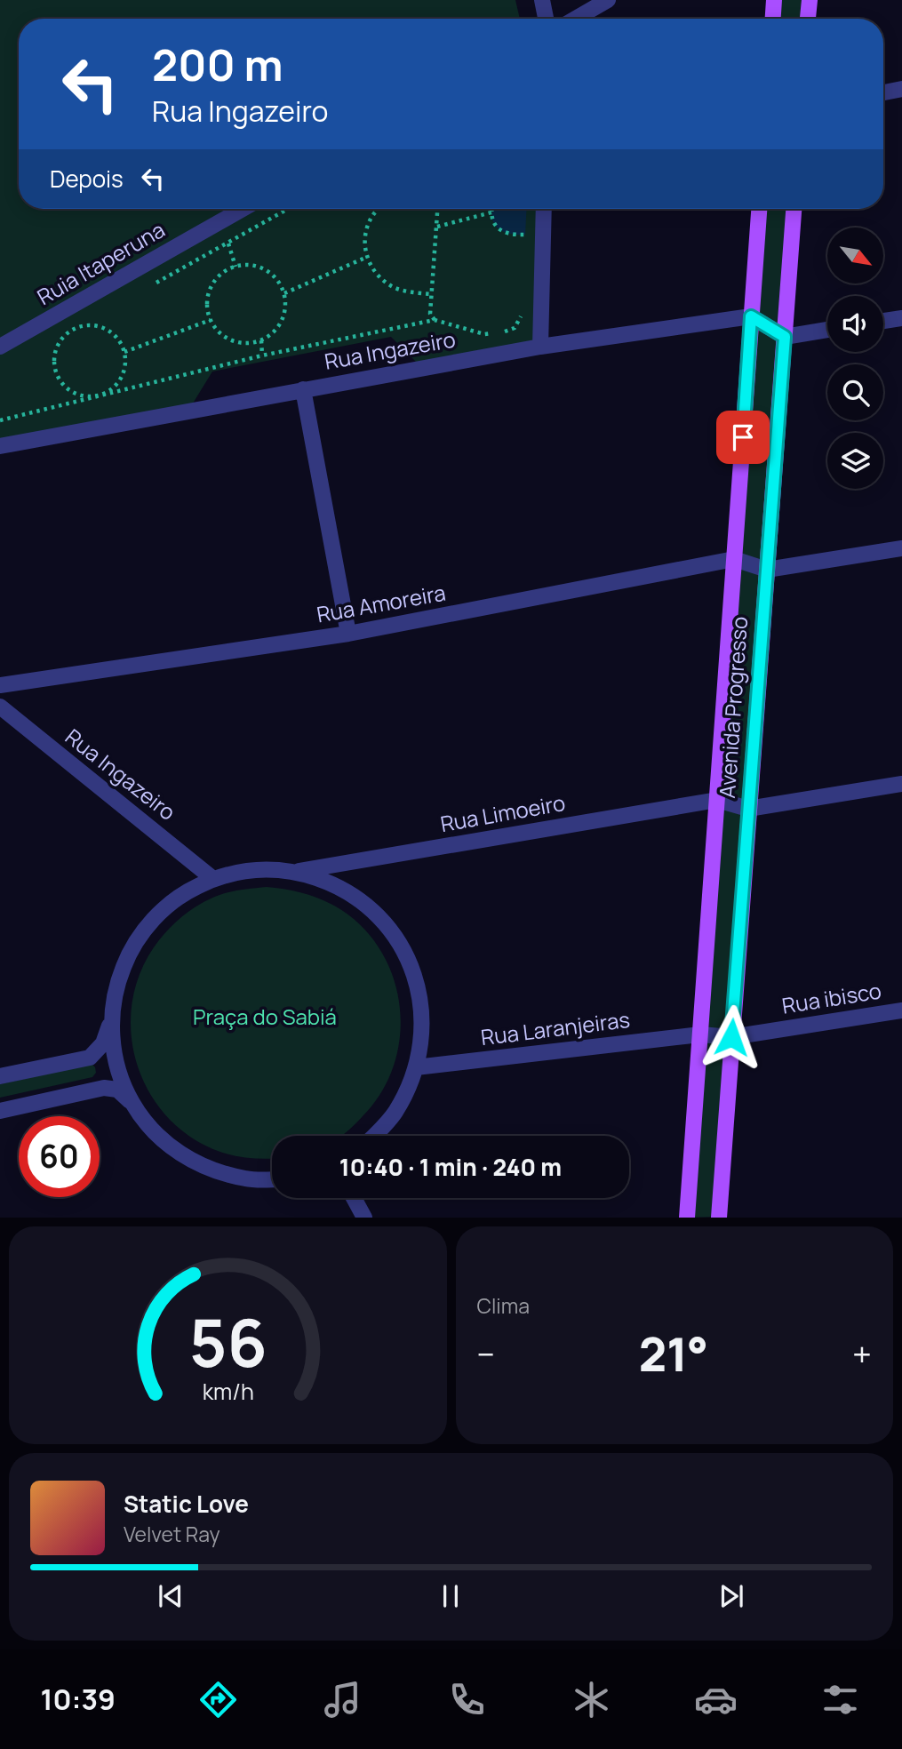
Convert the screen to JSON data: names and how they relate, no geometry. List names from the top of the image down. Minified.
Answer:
{"streets":{"main road":["Avenida Progresso"],"street":["Ruia Itaperuna","Rua Ingazeiro","Rua Amoreira","Rua Limoeiro","Rua ibisco","Rua Laranjeiras"]},"crossings":[["Rua Ingazeiro","Avenida Progresso"],["Rua Amoreira","Avenida Progresso"],["Avenida Progresso","Rua Limoeiro"],["Avenida Progresso","Rua ibisco"],["Avenida Progresso","Rua Laranjeiras"],["Rua ibisco","Rua Laranjeiras"]],"parks":["Praça do Sabiá"],"north":"bottom right","page":{"turn":["200 m","Rua Ingazeiro"],"then":"Depois","limit":"60","trip":"10:40 · 1 min · 240 m","tile":"Clima","heat":["−","21°","+"],"song":["Static Love","Velvet Ray"],"tabs":"10:39","gauge":["56","km/h"]}}
